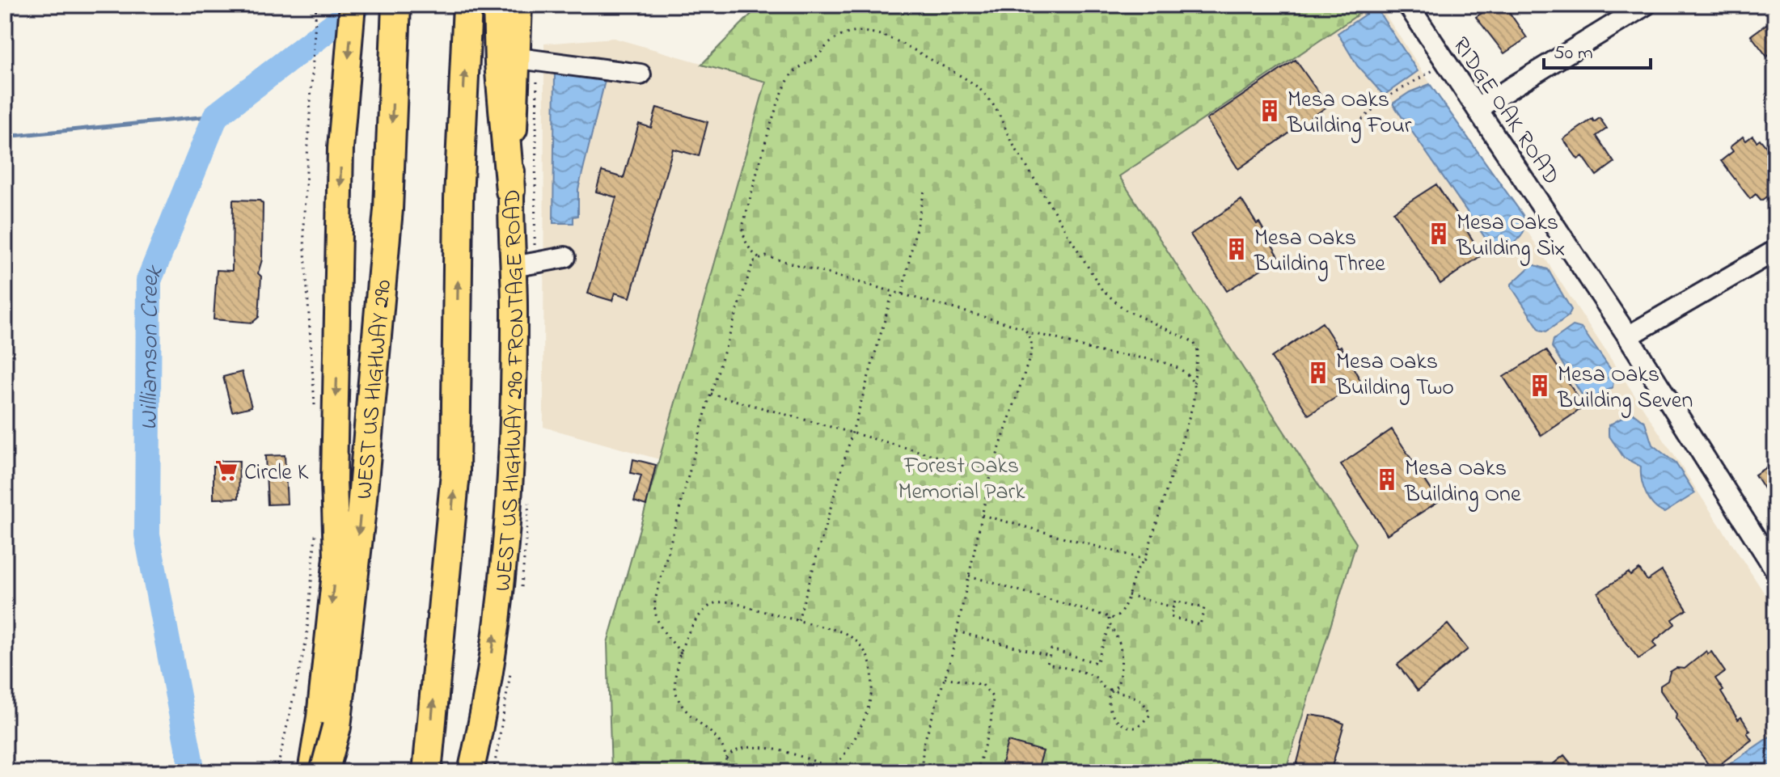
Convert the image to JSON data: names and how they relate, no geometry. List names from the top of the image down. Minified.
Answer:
{"streets":{"highway":["WEST US HIGHWAY 290"],"main road":["WEST US HIGHWAY 290 FRONTAGE ROAD"],"street":["RIDGE OAK ROAD"]},"one_way":["WEST US HIGHWAY 290","WEST US HIGHWAY 290 FRONTAGE ROAD"],"water":["Williamson Creek"],"parks":["Forest Oaks Memorial Park"],"places":{"building":["Mesa Oaks Building Four","Mesa Oaks Building Six","Mesa Oaks Building Three","Mesa Oaks Building Two","Mesa Oaks Building Seven","Mesa Oaks Building One"],"supermarket":["Circle K"]},"scale_bar":"50 m"}
